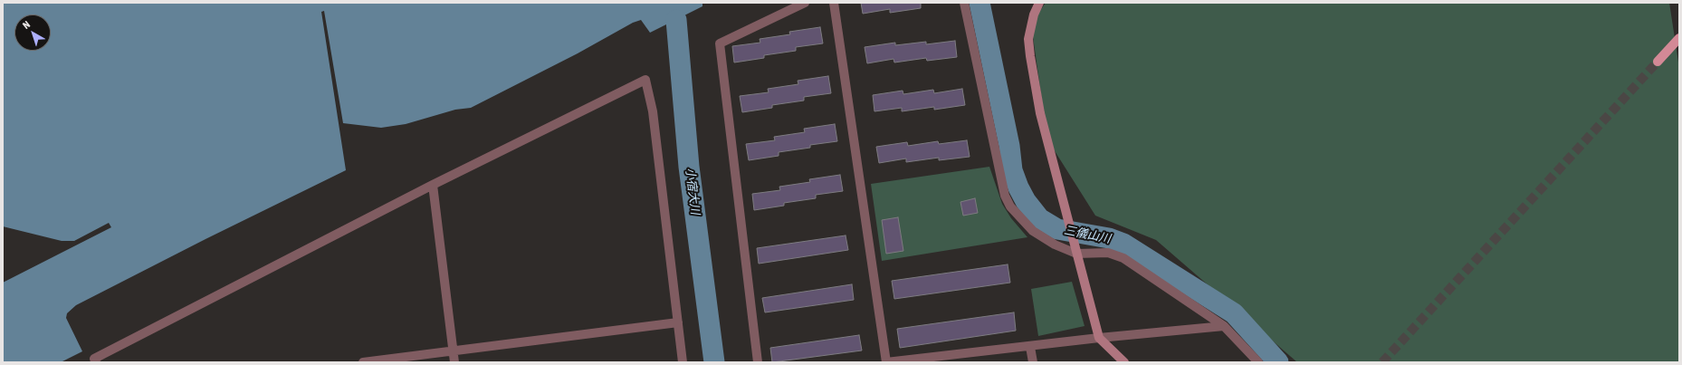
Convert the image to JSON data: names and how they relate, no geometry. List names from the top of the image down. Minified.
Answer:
{"water":["小宿大川","三儀山川"],"north":"top left"}
